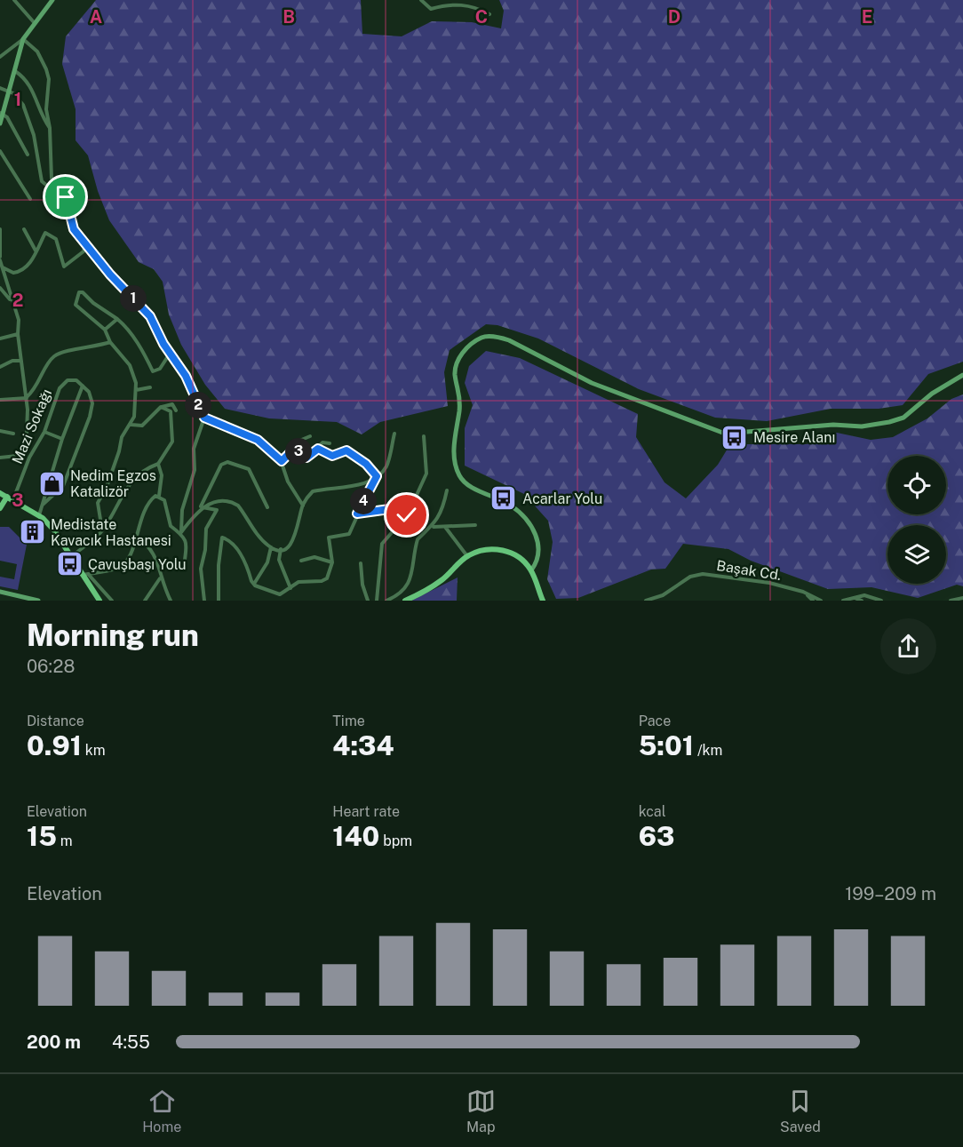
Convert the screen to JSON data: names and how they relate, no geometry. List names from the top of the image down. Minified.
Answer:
{"streets":{"street":["Mazi Sokağı","Başak Cd."]},"places":{"bus stop":["Mesire Alanı","Acarlar Yolu","Çavuşbaşı Yolu"],"shop":["Nedim Egzos Katalizör"],"building":["Medistate Kavacık Hastanesi"]},"page":{"pins":["1","2","3","4"],"heading":["Morning run","06:28"],"stats":[["Distance","0.91 km"],["Time","4:34"],["Pace","5:01 /km"],["Elevation","15 m"],["Heart rate","140 bpm"],["kcal","63"]],"chart":["Elevation","199–209 m"],"list":[{"name":"200 m","note":"4:55"}],"tabs":["Home","Map","Saved"]},"grid":{"columns":["A","B","C","D","E"],"rows":["1","2","3"]}}
